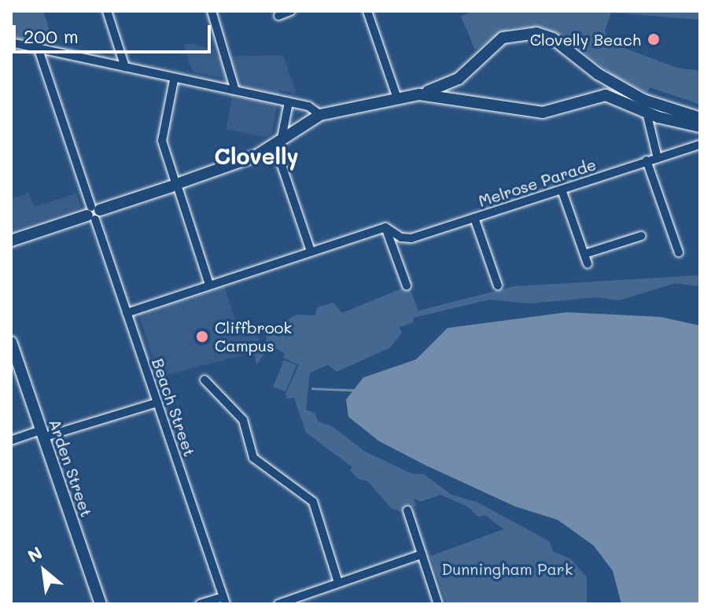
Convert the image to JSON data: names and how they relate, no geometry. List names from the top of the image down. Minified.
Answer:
{"streets":{"street":["Melrose Parade","Beach Street","Arden Street"]},"districts":["Clovelly"],"parks":["Dunningham Park"],"places":["Clovelly Beach","Cliffbrook Campus"],"scale_bar":"200 m","north":"top left"}
